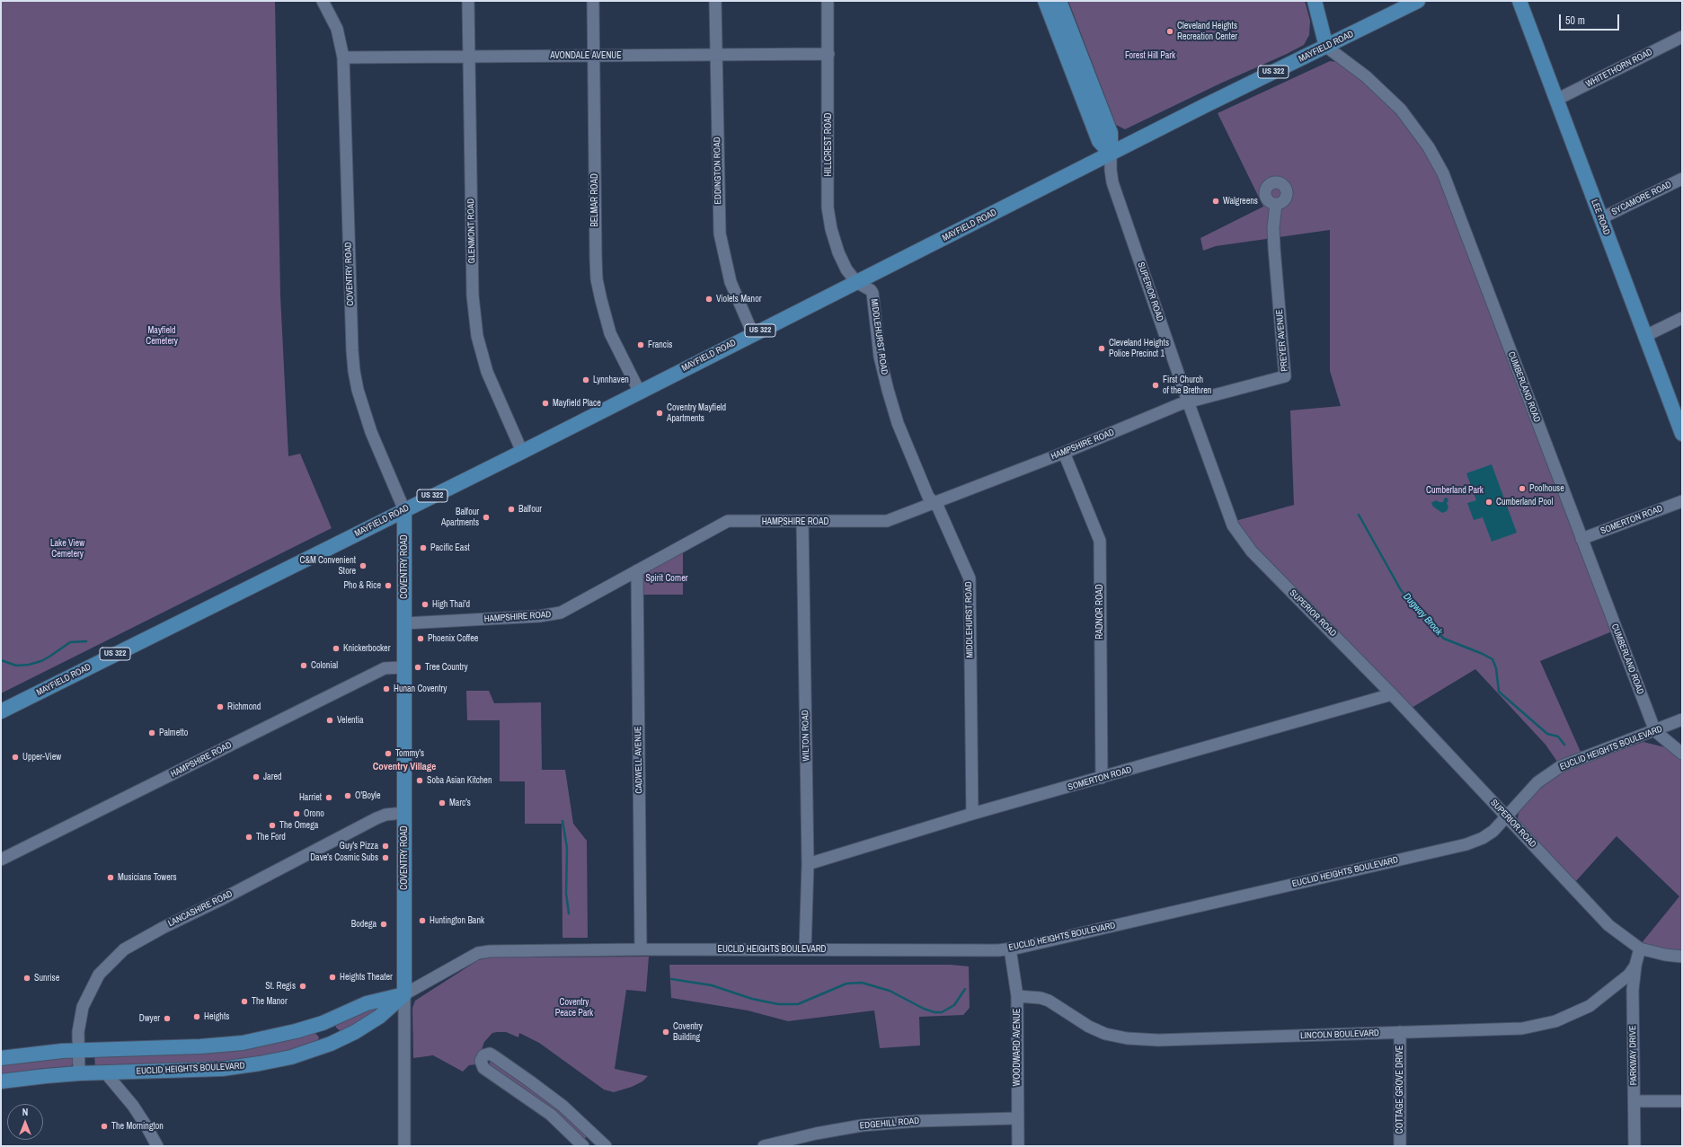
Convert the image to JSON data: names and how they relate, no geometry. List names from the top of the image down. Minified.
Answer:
{"streets":{"main road":["MAYFIELD ROAD","US 322","LEE ROAD","COVENTRY ROAD","EUCLID HEIGHTS BOULEVARD"],"street":["AVONDALE AVENUE","WHITETHORN ROAD","HILLCREST ROAD","EDDINGTON ROAD","SYCAMORE ROAD","BELMAR ROAD","GLENMONT ROAD","SUPERIOR ROAD","MIDDLEHURST ROAD","PREYER AVENUE","CUMBERLAND ROAD","HAMPSHIRE ROAD","SOMERTON ROAD","RADNOR ROAD","WILTON ROAD","CADWELL AVENUE","LANCASHIRE ROAD","LINCOLN BOULEVARD","WOODWARD AVENUE","PARKWAY DRIVE","COTTAGE GROVE DRIVE","EDGEHILL ROAD"]},"crossings":[["MAYFIELD ROAD","HILLCREST ROAD"],["MAYFIELD ROAD","EDDINGTON ROAD"],["MAYFIELD ROAD","BELMAR ROAD"],["MAYFIELD ROAD","GLENMONT ROAD"],["MAYFIELD ROAD","COVENTRY ROAD"],["MAYFIELD ROAD","SUPERIOR ROAD"],["MAYFIELD ROAD","MIDDLEHURST ROAD"],["MAYFIELD ROAD","CUMBERLAND ROAD"],["AVONDALE AVENUE","HILLCREST ROAD"],["AVONDALE AVENUE","EDDINGTON ROAD"],["AVONDALE AVENUE","BELMAR ROAD"],["AVONDALE AVENUE","GLENMONT ROAD"],["AVONDALE AVENUE","COVENTRY ROAD"],["WHITETHORN ROAD","LEE ROAD"],["HILLCREST ROAD","MIDDLEHURST ROAD"],["SYCAMORE ROAD","LEE ROAD"],["COVENTRY ROAD","HAMPSHIRE ROAD"],["COVENTRY ROAD","EUCLID HEIGHTS BOULEVARD"],["COVENTRY ROAD","LANCASHIRE ROAD"],["SUPERIOR ROAD","PREYER AVENUE"],["SUPERIOR ROAD","HAMPSHIRE ROAD"],["SUPERIOR ROAD","SOMERTON ROAD"],["SUPERIOR ROAD","EUCLID HEIGHTS BOULEVARD"],["SUPERIOR ROAD","LINCOLN BOULEVARD"],["MIDDLEHURST ROAD","HAMPSHIRE ROAD"],["MIDDLEHURST ROAD","SOMERTON ROAD"],["PREYER AVENUE","HAMPSHIRE ROAD"],["CUMBERLAND ROAD","SOMERTON ROAD"],["CUMBERLAND ROAD","EUCLID HEIGHTS BOULEVARD"],["HAMPSHIRE ROAD","RADNOR ROAD"],["HAMPSHIRE ROAD","WILTON ROAD"],["HAMPSHIRE ROAD","CADWELL AVENUE"],["SOMERTON ROAD","RADNOR ROAD"],["SOMERTON ROAD","WILTON ROAD"],["WILTON ROAD","EUCLID HEIGHTS BOULEVARD"],["EUCLID HEIGHTS BOULEVARD","CADWELL AVENUE"],["EUCLID HEIGHTS BOULEVARD","LANCASHIRE ROAD"],["EUCLID HEIGHTS BOULEVARD","WOODWARD AVENUE"],["LINCOLN BOULEVARD","WOODWARD AVENUE"],["LINCOLN BOULEVARD","PARKWAY DRIVE"],["LINCOLN BOULEVARD","COTTAGE GROVE DRIVE"],["WOODWARD AVENUE","EDGEHILL ROAD"]],"districts":["Coventry Village"],"water":["Dugway Brook"],"parks":["Forest Hill Park","Mayfield Cemetery","Cumberland Park","Lake View Cemetery","Spirit Corner","Coventry Peace Park"],"places":["Cleveland Heights Recreation Center","Walgreens","Violets Manor","Francis","Cleveland Heights Police Precinct 1","Lynnhaven","First Church of the Brethren","Mayfield Place","Coventry Mayfield Apartments","Poolhouse","Cumberland Pool","Balfour","Balfour Apartments","Pacific East","C&M Convenient Store","Pho & Rice","High Thai'd","Phoenix Coffee","Knickerbocker","Colonial","Tree Country","Hunan Coventry","Richmond","Velentia","Palmetto","Tommy's","Upper-View","Jared","Soba Asian Kitchen","O'Boyle","Harriet","Marc's","Orono","The Omega","The Ford","Guy's Pizza","Dave's Cosmic Subs","Musicians Towers","Huntington Bank","Bodega","Heights Theater","Sunrise","St. Regis","The Manor","Heights","Dwyer","Coventry Building","The Mornington"],"scale_bar":"50 m","north":"top"}
